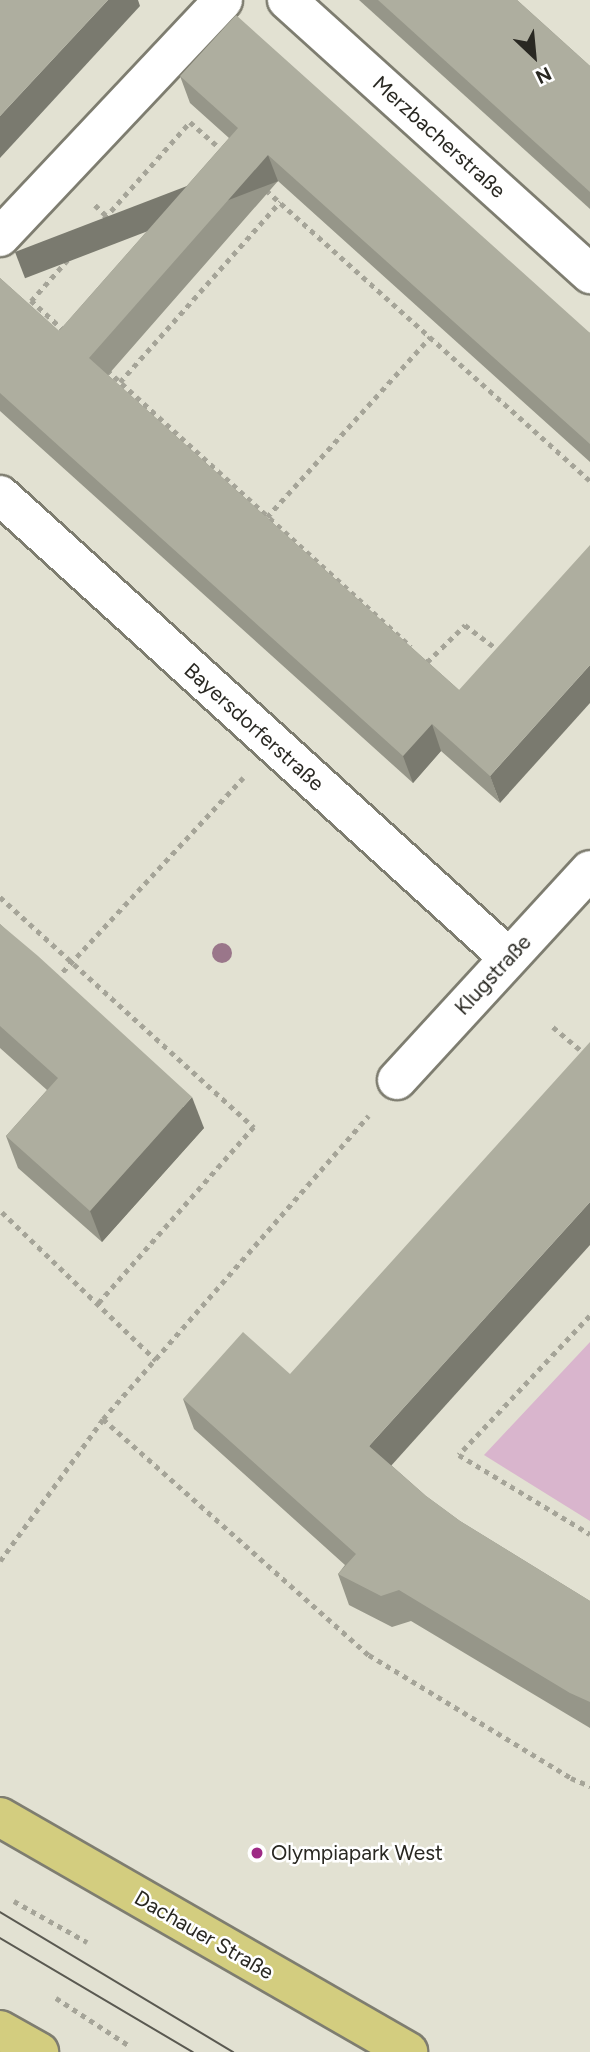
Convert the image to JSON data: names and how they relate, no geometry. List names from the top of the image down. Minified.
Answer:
{"streets":{"main road":["Dachauer Straße"],"street":["Merzbacherstraße","Bayersdorferstraße","Klugstraße"]},"crossings":[["Bayersdorferstraße","Klugstraße"]],"places":["Olympiapark West"],"north":"bottom right"}
